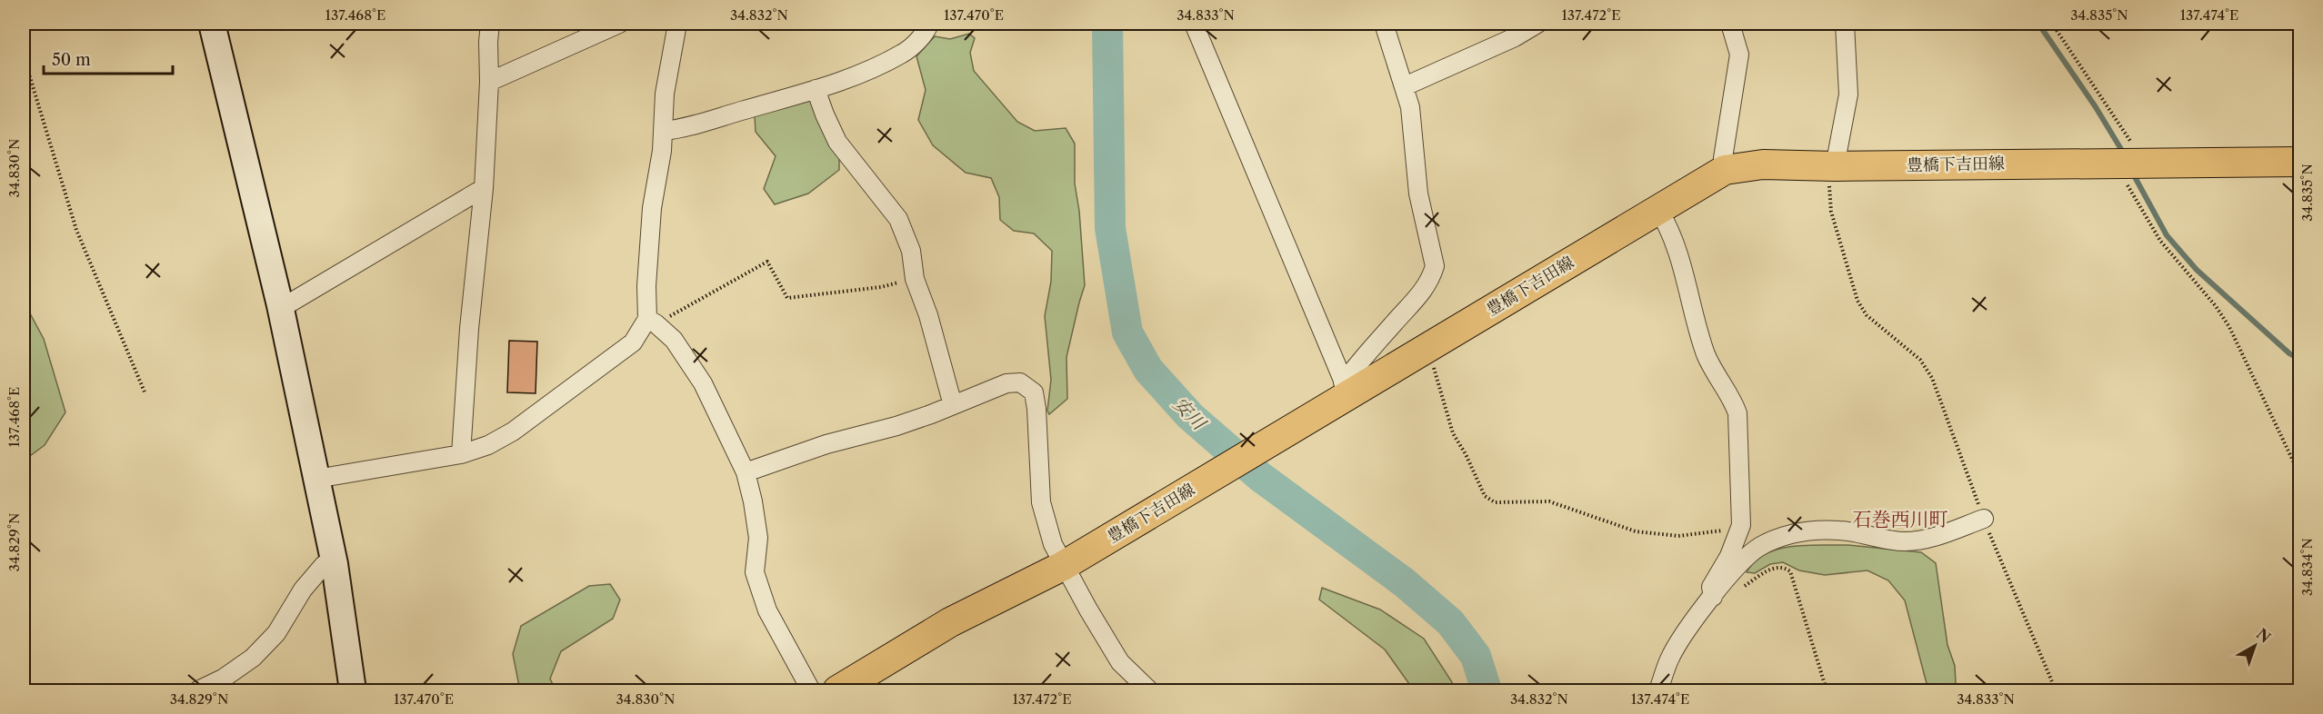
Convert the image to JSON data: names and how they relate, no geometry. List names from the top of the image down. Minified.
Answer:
{"streets":{"main road":["豊橋下吉田線"]},"districts":["石巻西川町"],"water":["安川"],"scale_bar":"50 m","north":"top right","coordinates":["137.468°E","34.832°N","137.470°E","34.833°N","137.472°E","34.835°N","137.474°E","34.830°N","34.829°N","34.834°N"]}
